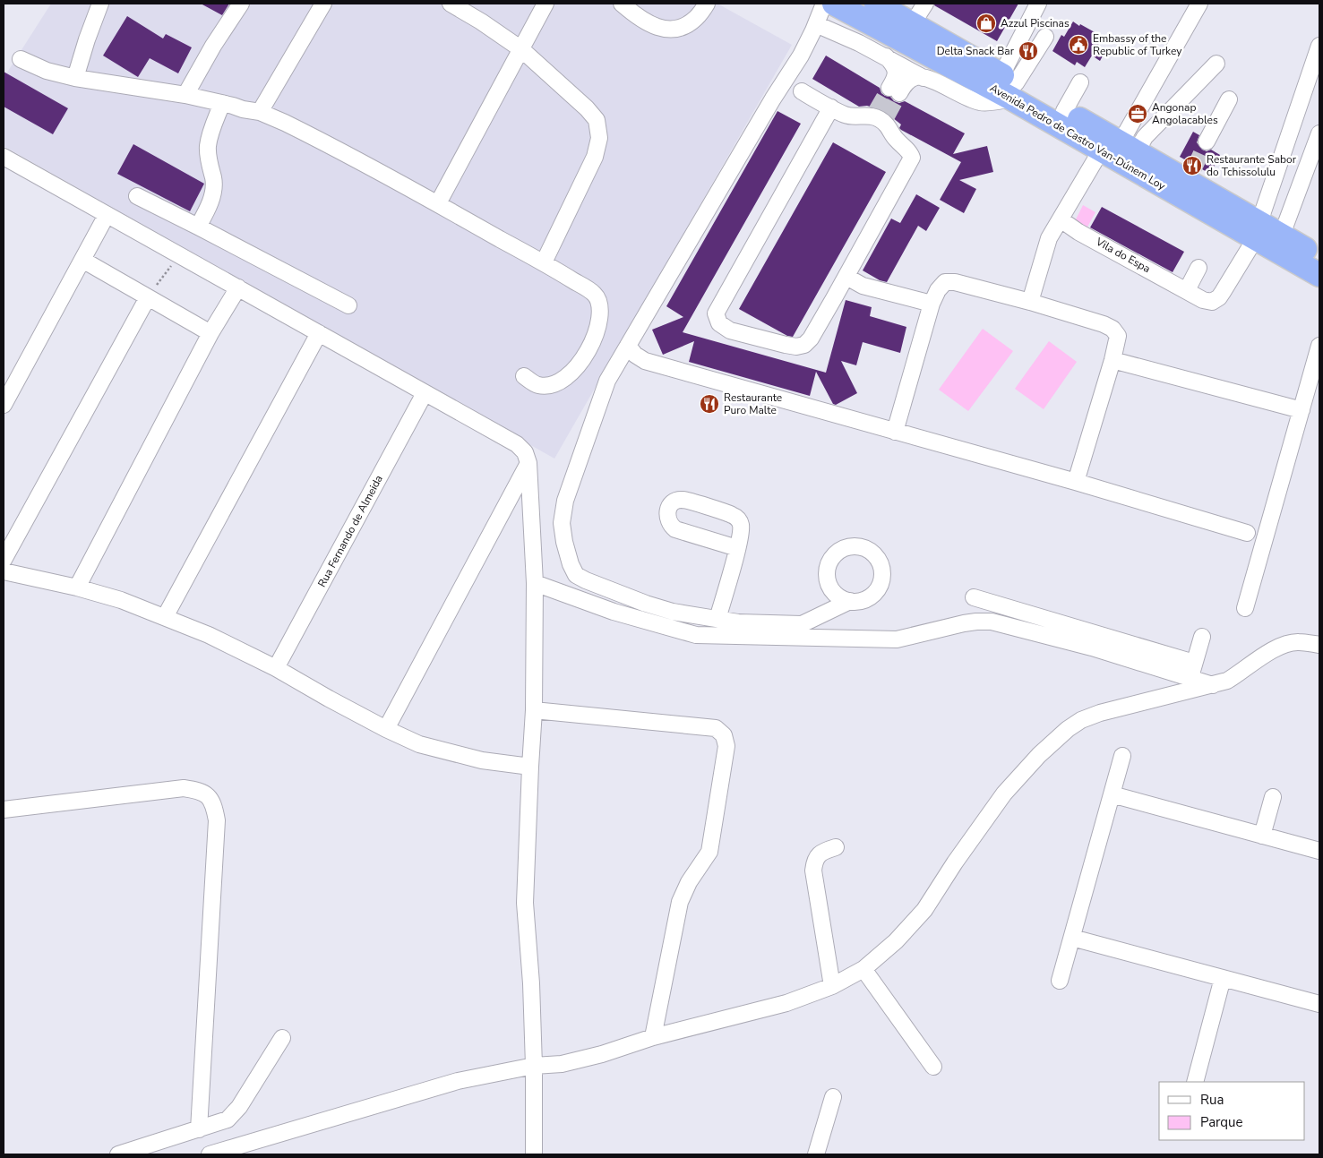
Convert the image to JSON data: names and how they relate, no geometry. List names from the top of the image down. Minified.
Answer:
{"streets":{"highway":["Avenida Pedro de Castro Van-Dúnem Loy"],"street":["Vila do Espa","Rua Fernando de Almeida"]},"crossings":[["Avenida Pedro de Castro Van-Dúnem Loy","Vila do Espa"]],"places":{"shop":["Azzul Piscinas"],"public building":["Embassy of the Republic of Turkey"],"restaurant":["Delta Snack Bar","Restaurante Sabor do Tchissolulu","Restaurante Puro Malte"],"office":["Angonap Angolacables"]},"legend":["Rua","Parque"]}
